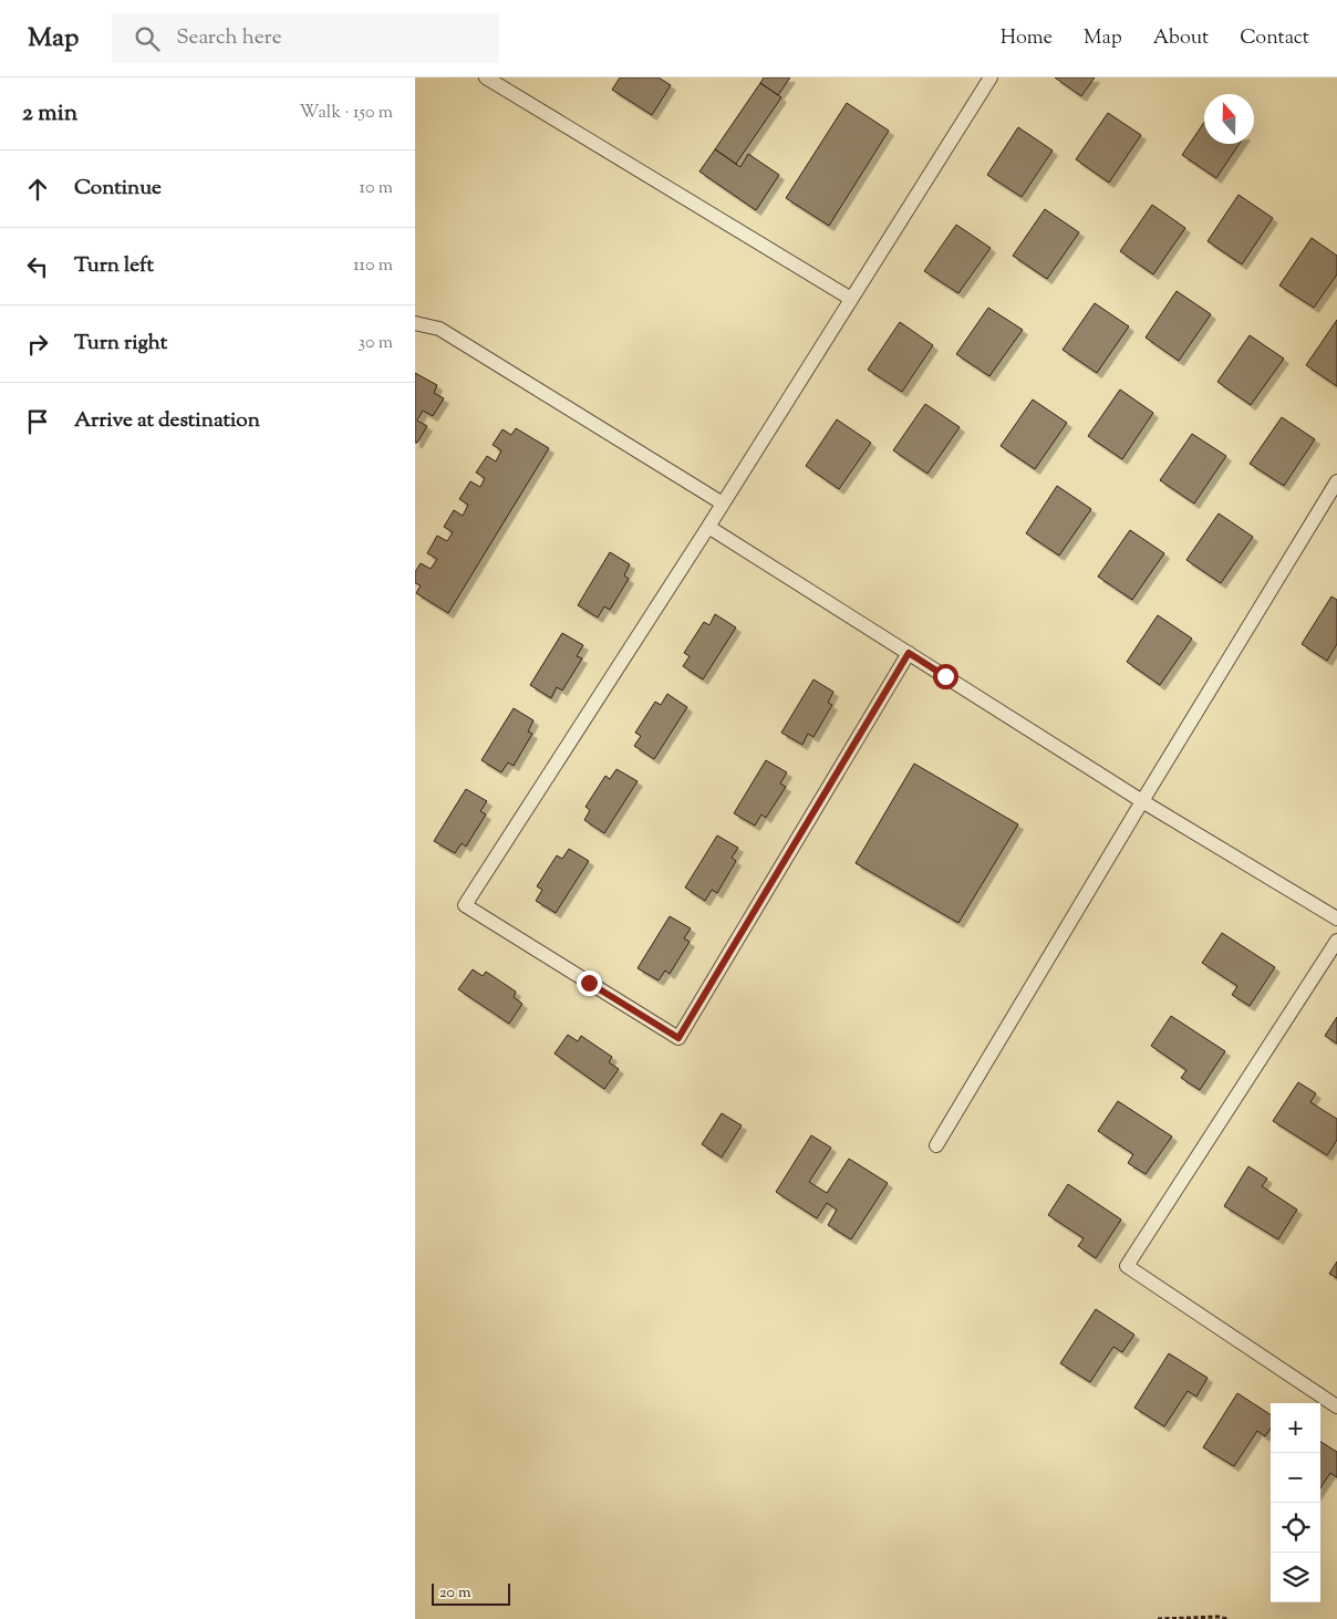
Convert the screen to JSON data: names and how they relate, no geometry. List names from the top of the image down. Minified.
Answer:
{"scale_bar":"20 m","north":"top","page":{"header":"Map","search":"Search here","nav":["Home","Map","About","Contact"],"heading":["2 min","Walk · 150 m"],"list":[["Continue","10 m"],["Turn left","110 m"],["Turn right","30 m"],"Arrive at destination"],"map_buttons":["+","−"],"scale":"20 m"}}
